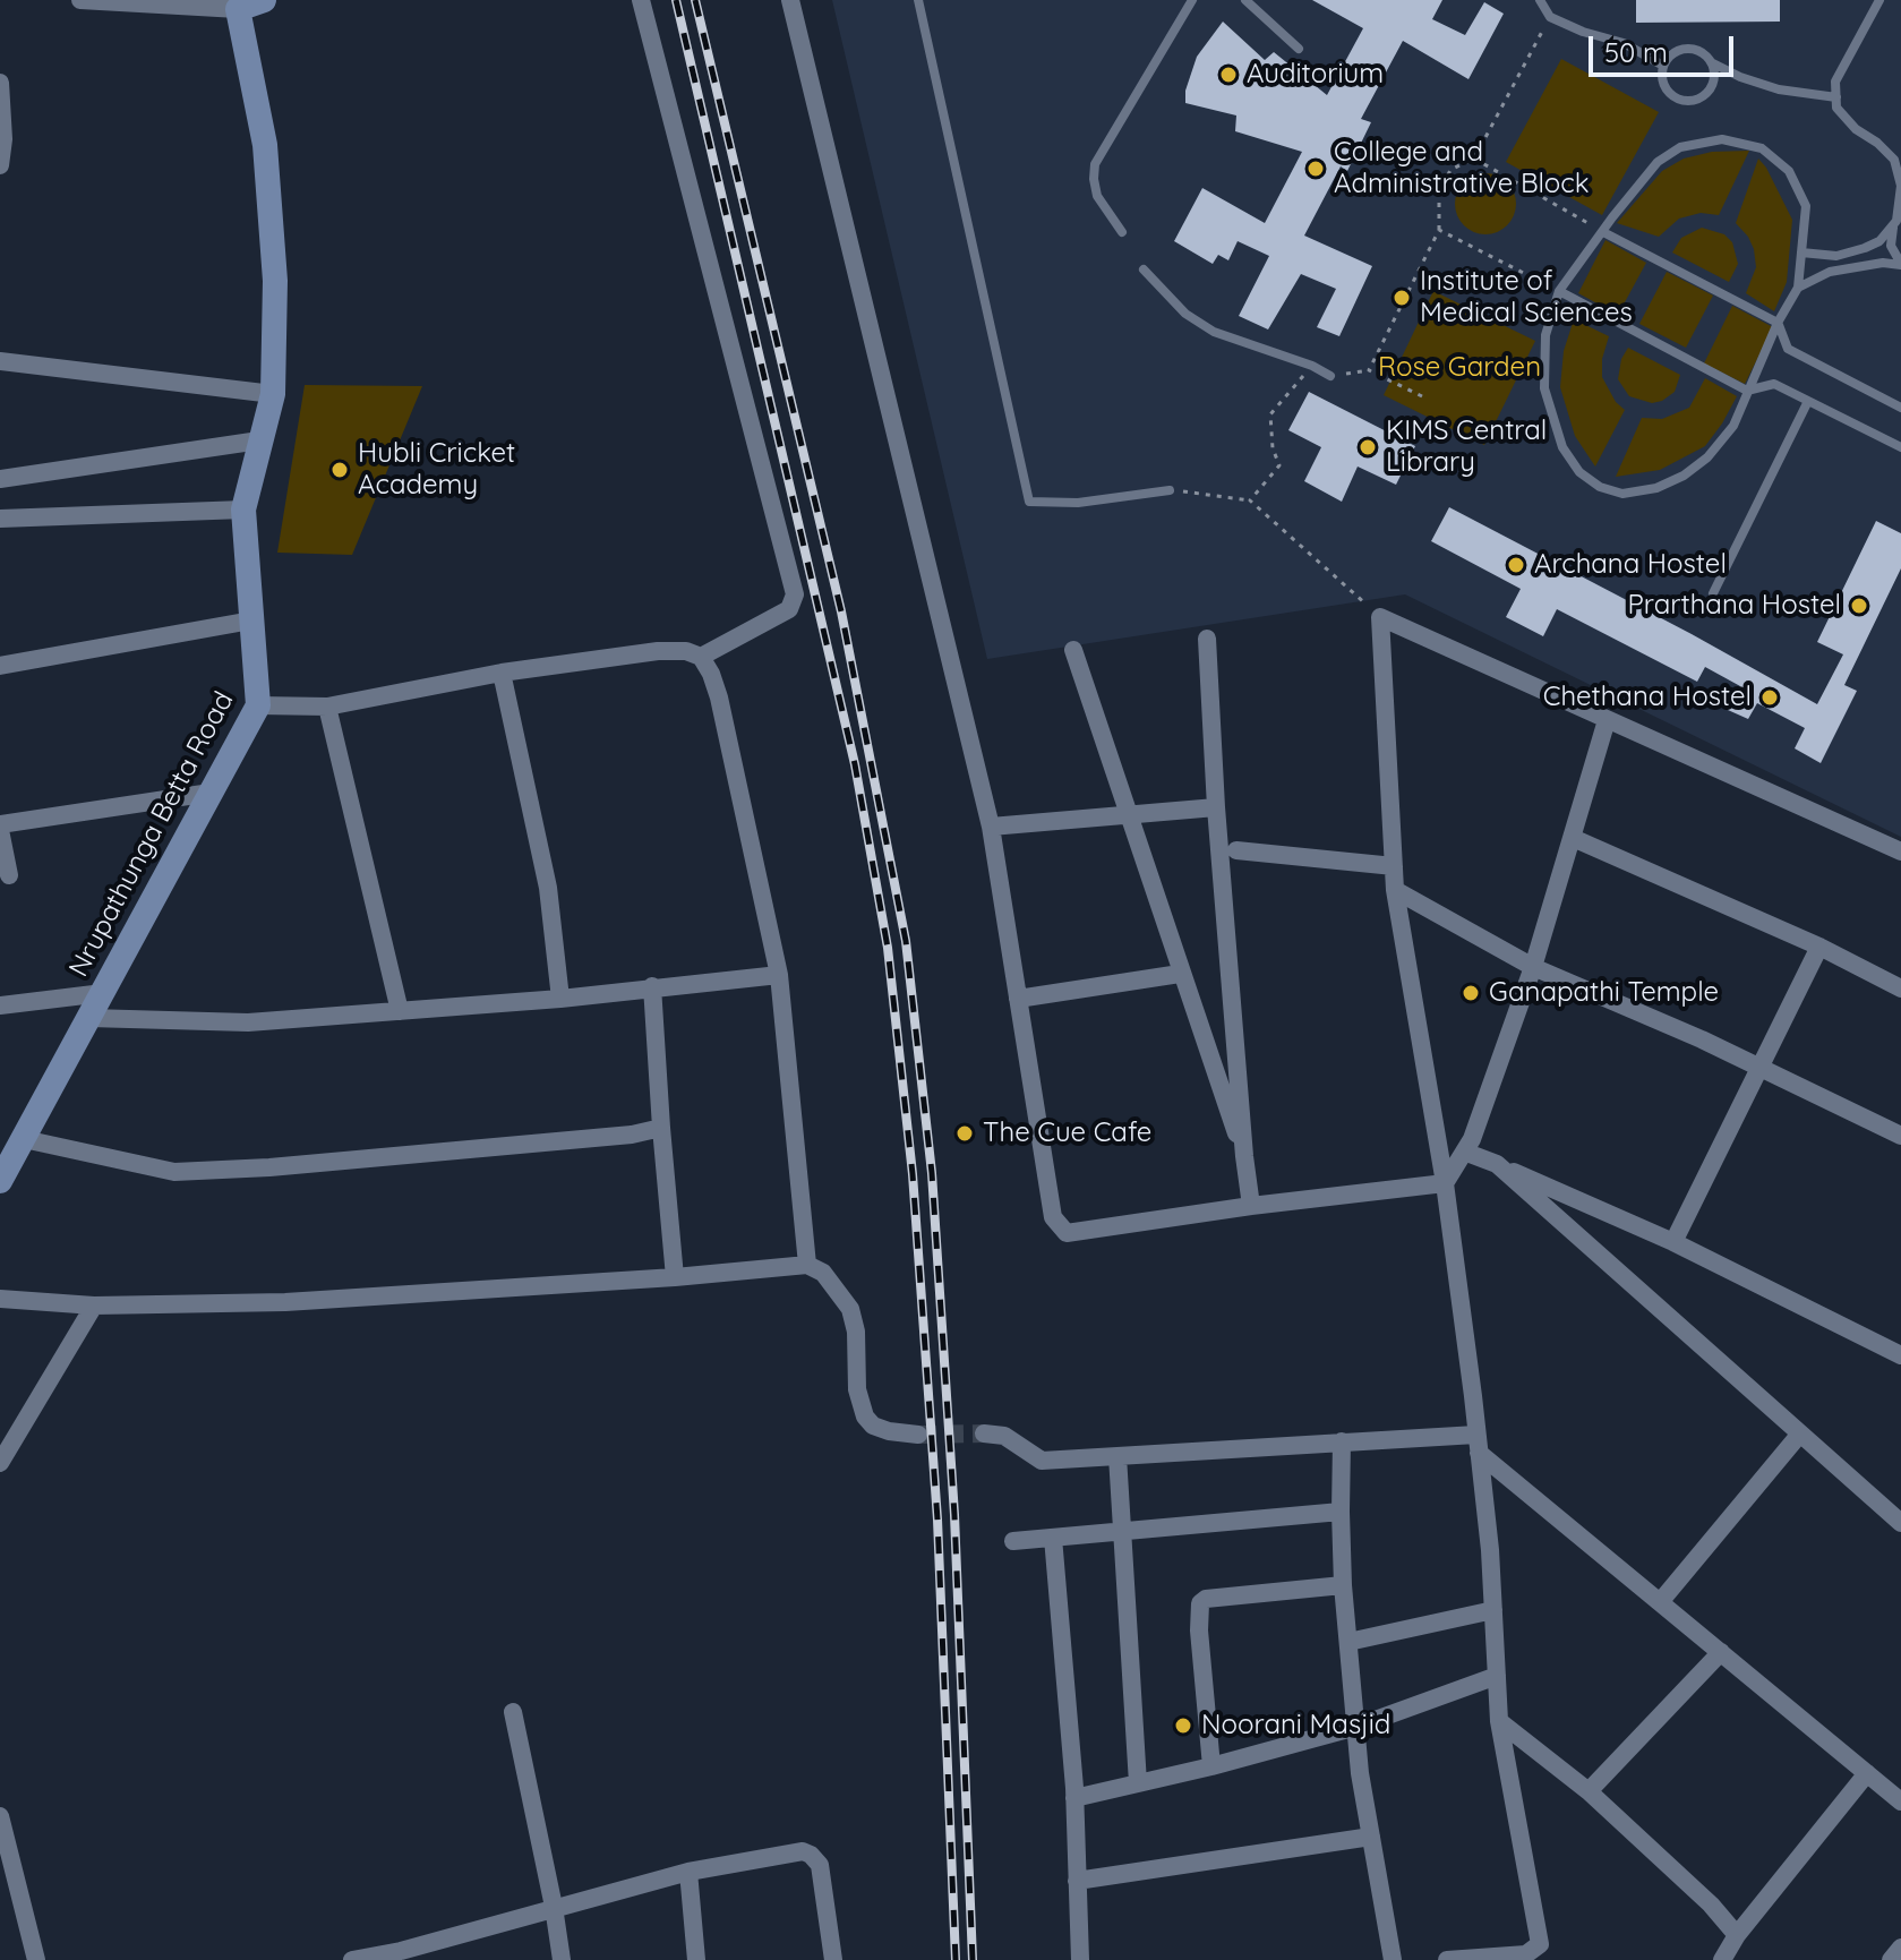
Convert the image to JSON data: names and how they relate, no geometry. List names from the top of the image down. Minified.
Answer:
{"streets":{"street":["Nrupathunga Betta Road"]},"parks":["Rose Garden"],"places":["Auditorium","College and Administrative Block","Institute of Medical Sciences","KIMS Central Library","Hubli Cricket Academy","Archana Hostel","Prarthana Hostel","Chethana Hostel","Ganapathi Temple","The Cue Cafe","Noorani Masjid"],"scale_bar":"50 m"}
